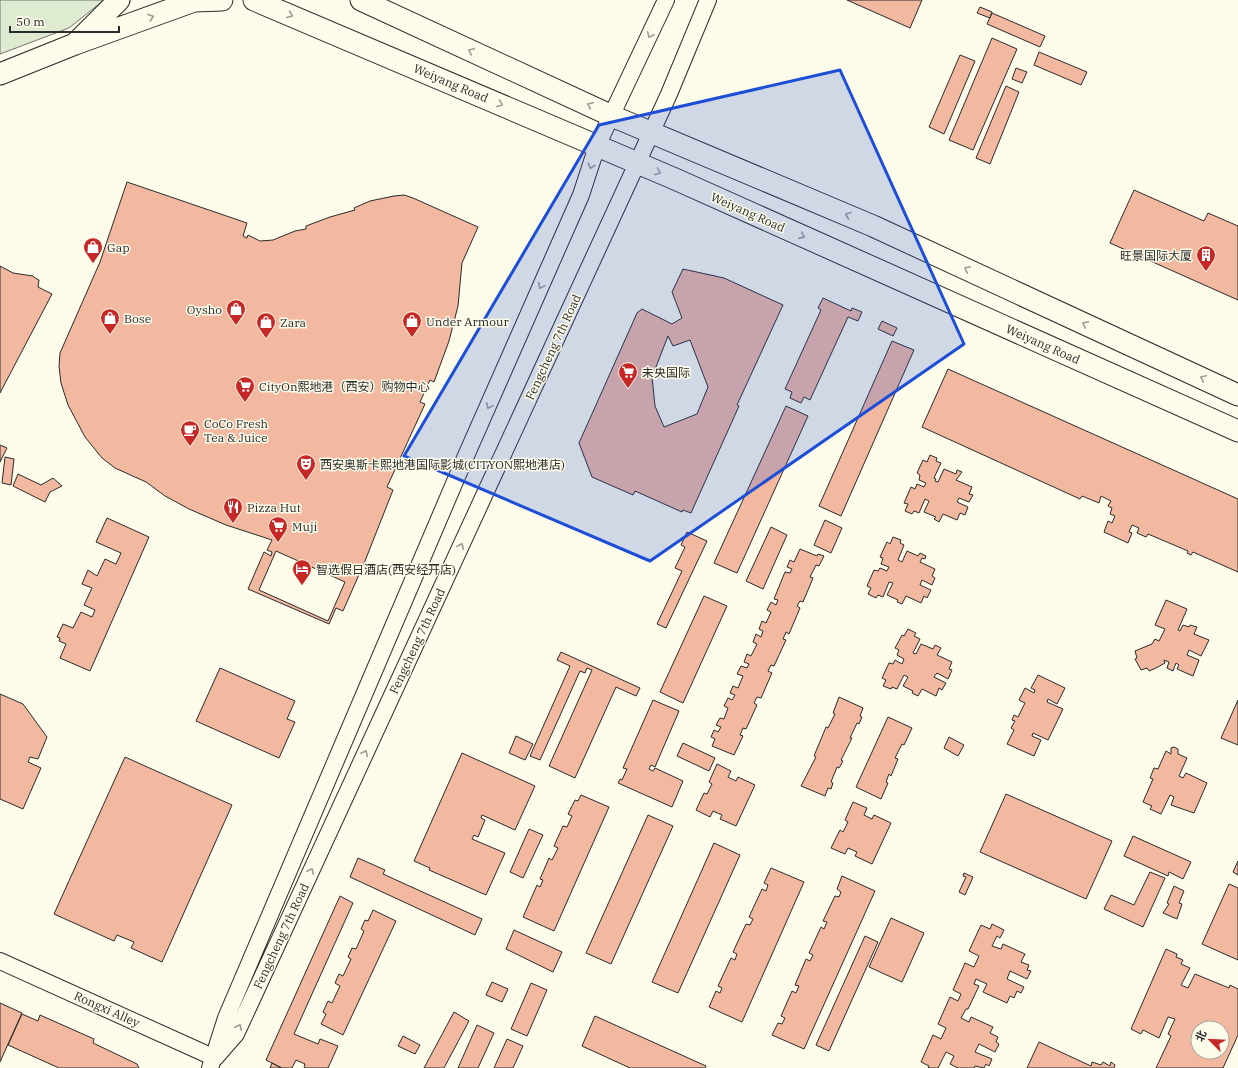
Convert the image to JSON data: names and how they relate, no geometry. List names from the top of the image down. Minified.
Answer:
{"streets":{"main road":["Weiyang Road"],"street":["Fengcheng 7th Road","Rongxi Alley"]},"crossings":[["Weiyang Road","Fengcheng 7th Road"],["Fengcheng 7th Road","Rongxi Alley"]],"places":{"shop":["Gap","Oysho","Bose","Under Armour","Zara"],"building":["旺景国际大厦"],"supermarket":["未央国际","CityOn熙地港（西安）购物中心","Muji"],"cafe":["CoCo Fresh Tea & Juice"],"theatre":["西安奥斯卡熙地港国际影城(CITYON熙地港店)"],"restaurant":["Pizza Hut"],"hotel":["智选假日酒店(西安经开店)"]},"scale_bar":"50 m","north":"top left"}
